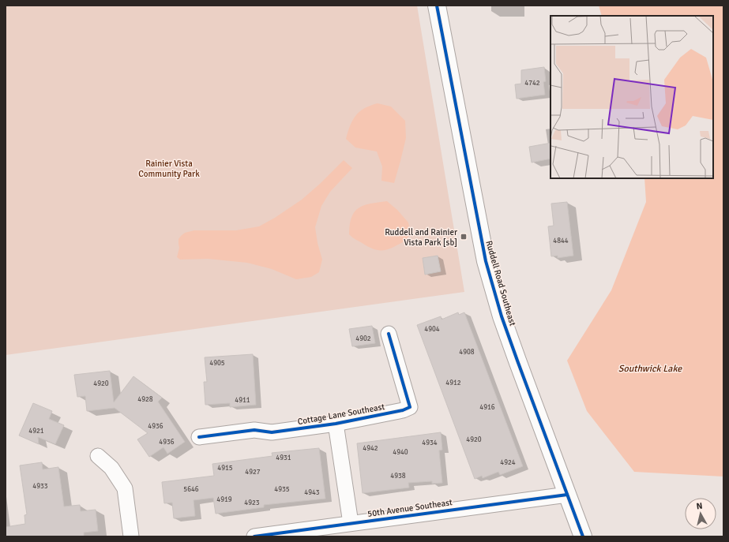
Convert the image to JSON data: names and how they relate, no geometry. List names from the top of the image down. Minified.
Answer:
{"streets":{"main road":["Ruddell Road Southeast"],"street":["Cottage Lane Southeast","50th Avenue Southeast"]},"crossings":[["Ruddell Road Southeast","50th Avenue Southeast"],["Cottage Lane Southeast","50th Avenue Southeast"]],"water":["Southwick Lake"],"parks":["Rainier Vista Community Park"],"places":{"transit":["Ruddell and Rainier Vista Park [sb]"]},"house_numbers":["4742","4844","4904","4902","4908","4905","4912","4920","4928","4911","4916","4936","4921","4920","4936","4934","4942","4940","4931","4924","4915","4927","4938","4933","5646","4935","4943","4919","4923"],"north":"top"}
